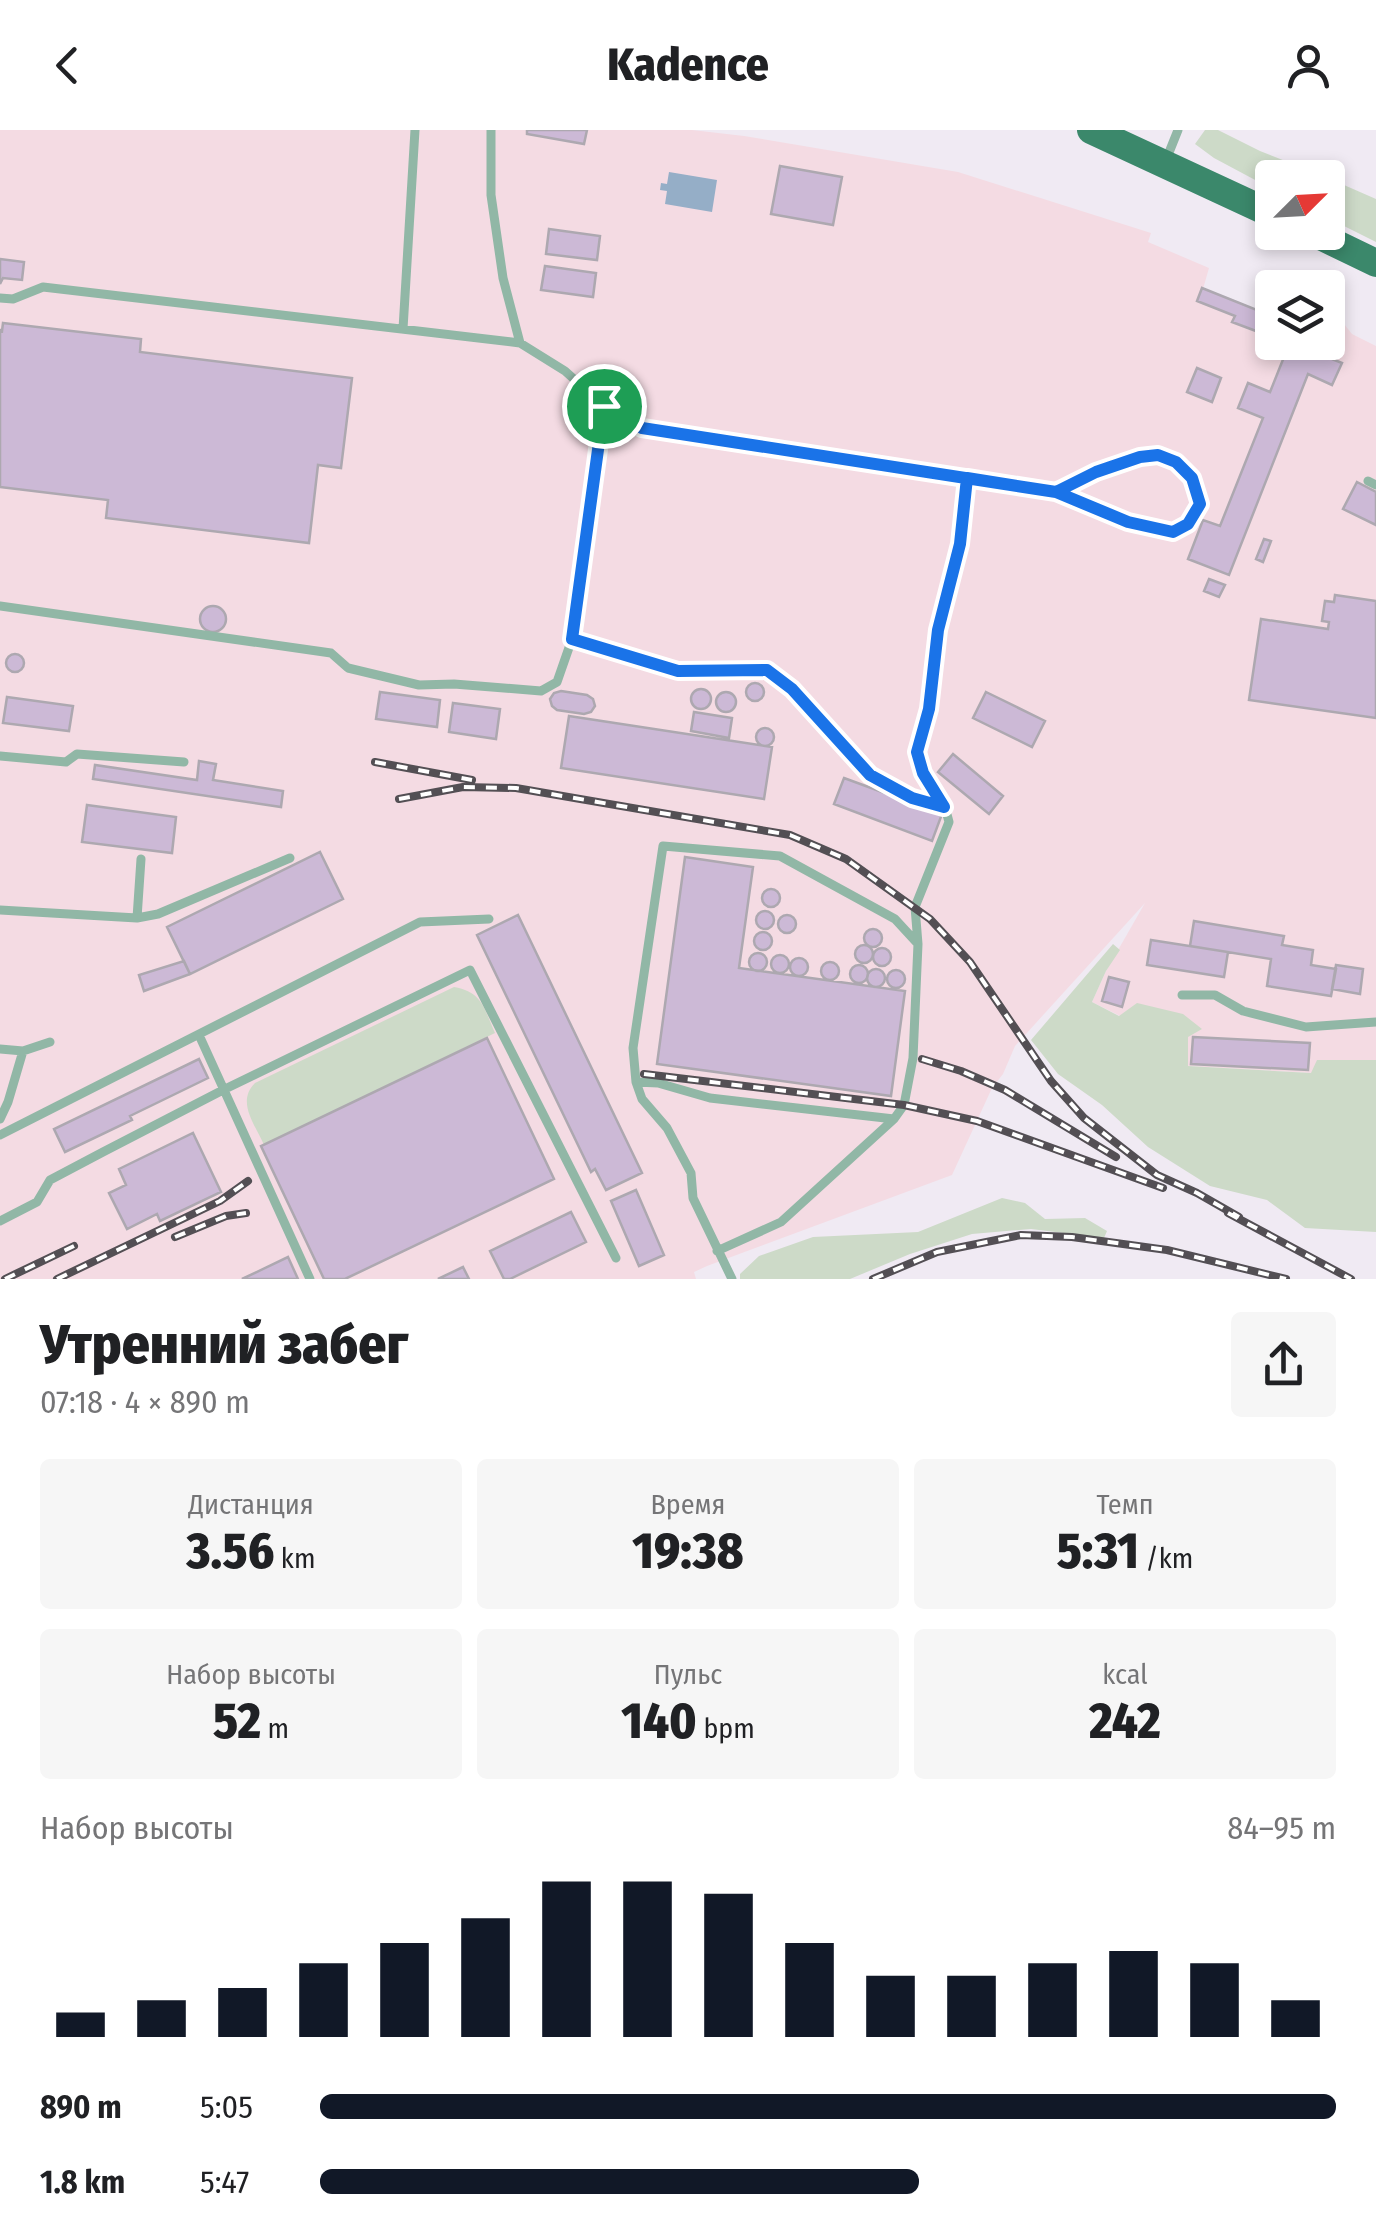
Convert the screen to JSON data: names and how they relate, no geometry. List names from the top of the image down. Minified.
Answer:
{"north":"top right","page":{"header":"Kadence","heading":["Утренний забег","07:18 · 4 × 890 m"],"stats":[["Дистанция","3.56 km"],["Время","19:38"],["Темп","5:31 /km"],["Набор высоты","52 m"],["Пульс","140 bpm"],["kcal","242"]],"chart":["Набор высоты","84–95 m"],"list":[{"name":"890 m","note":"5:05"},{"name":"1.8 km","note":"5:47"}]}}
